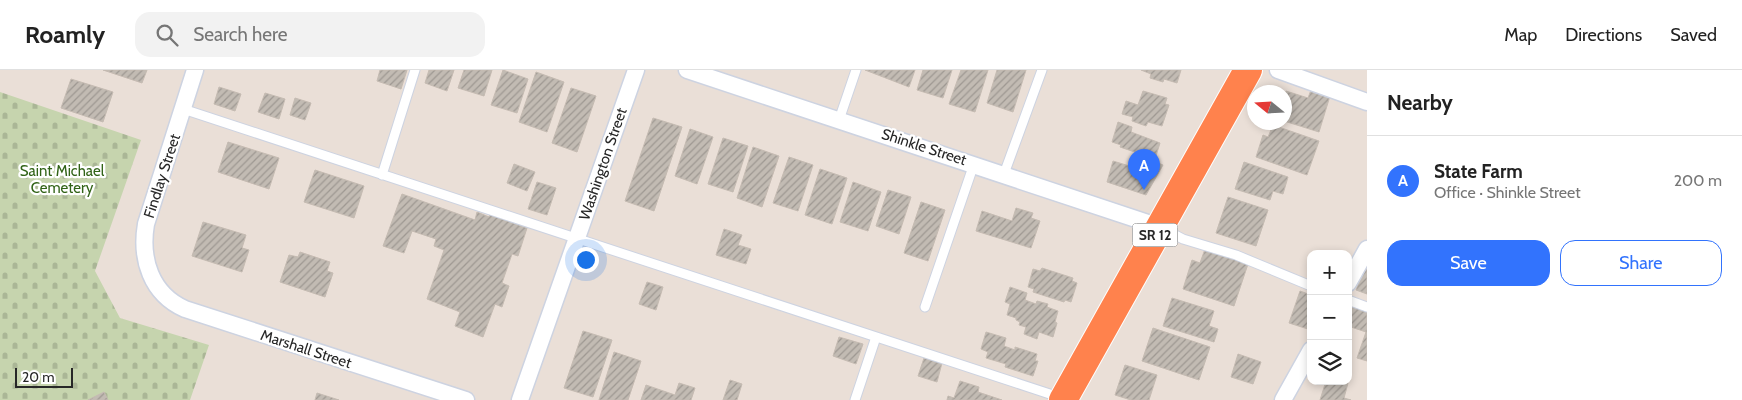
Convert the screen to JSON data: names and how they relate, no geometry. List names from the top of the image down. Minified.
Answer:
{"streets":{"highway":["SR 12"],"street":["Shinkle Street","Washington Street","Findlay Street","Marshall Street"]},"crossings":[["Shinkle Street","SR 12"],["Findlay Street","Marshall Street"]],"parks":["Saint Michael Cemetery"],"scale_bar":"20 m","north":"left","page":{"header":"Roamly","search":"Search here","nav":["Map","Directions","Saved"],"heading":"Nearby","list":[{"mark":"A","name":"State Farm","note":"Office · Shinkle Street","value":"200 m"}],"pins":"A","buttons":["Save","Share"],"map_buttons":["+","−"],"scale":"20 m"}}
